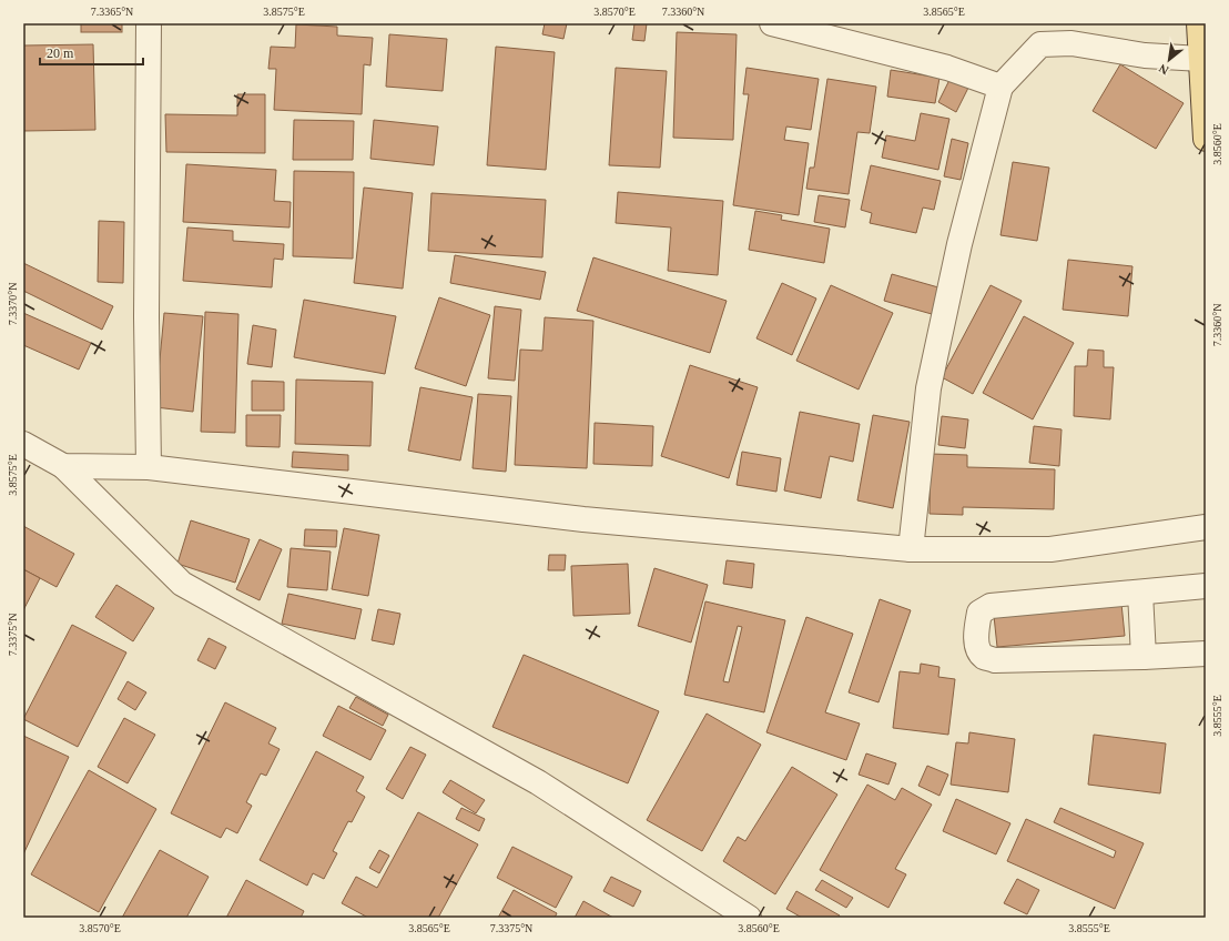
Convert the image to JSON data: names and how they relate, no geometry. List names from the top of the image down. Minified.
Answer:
{"scale_bar":"20 m","north":"bottom left","coordinates":["7.3365°N","3.8575°E","3.8570°E","7.3360°N","3.8565°E","3.8560°E","7.3370°N","7.3375°N","3.8555°E"]}
